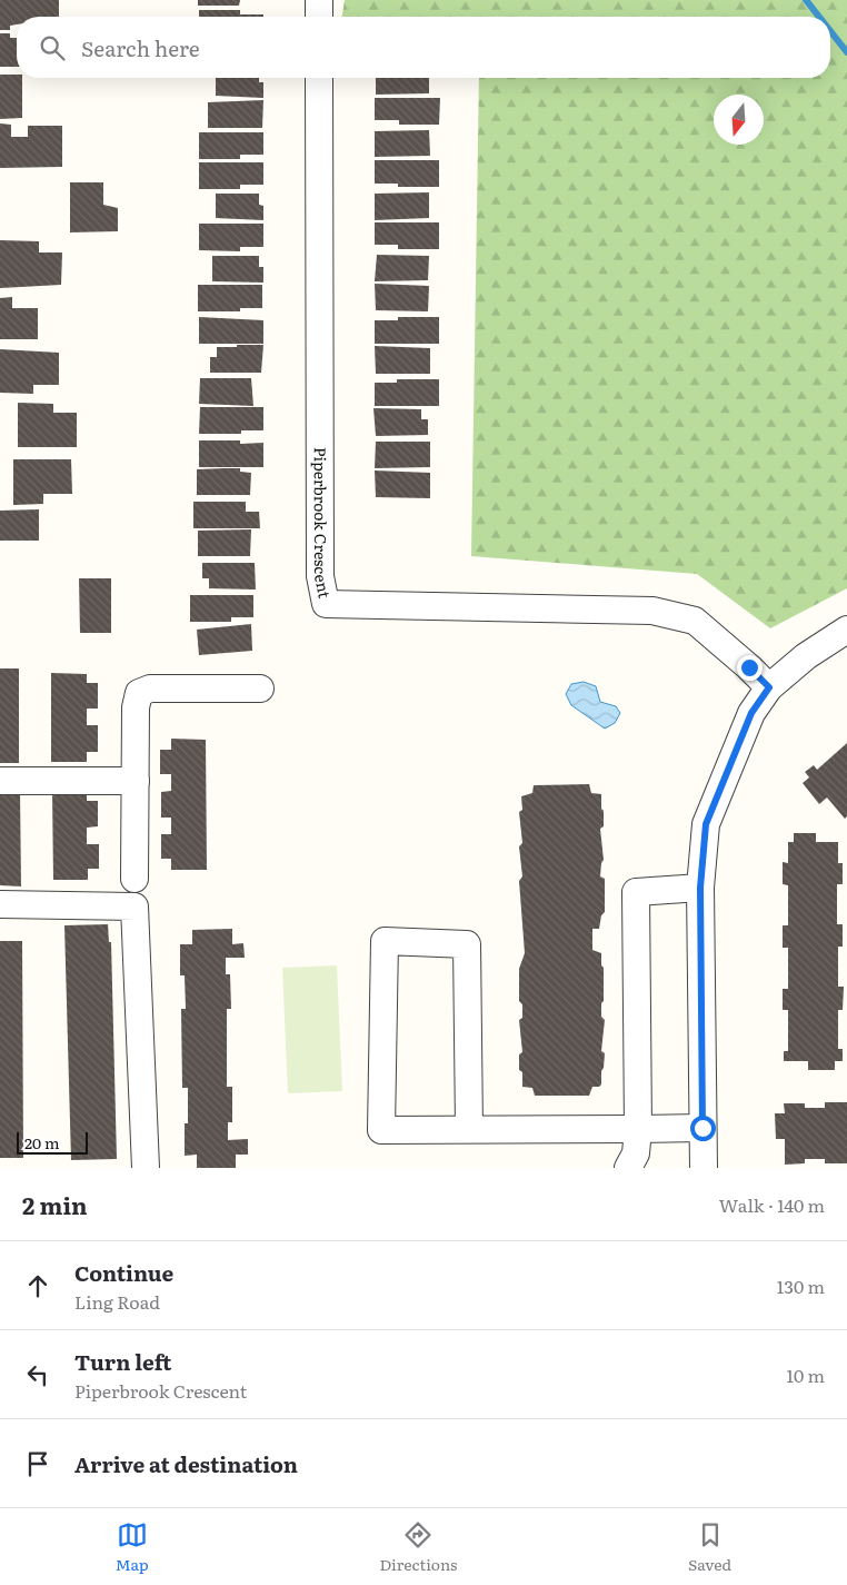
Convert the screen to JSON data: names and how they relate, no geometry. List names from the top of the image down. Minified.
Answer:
{"streets":{"street":["Piperbrook Crescent"]},"scale_bar":"20 m","north":"bottom","page":{"search":"Search here","scale":"20 m","heading":["2 min","Walk · 140 m"],"list":[["Continue","Ling Road","130 m"],["Turn left","Piperbrook Crescent","10 m"],"Arrive at destination"],"nav":["Map","Directions","Saved"]}}
